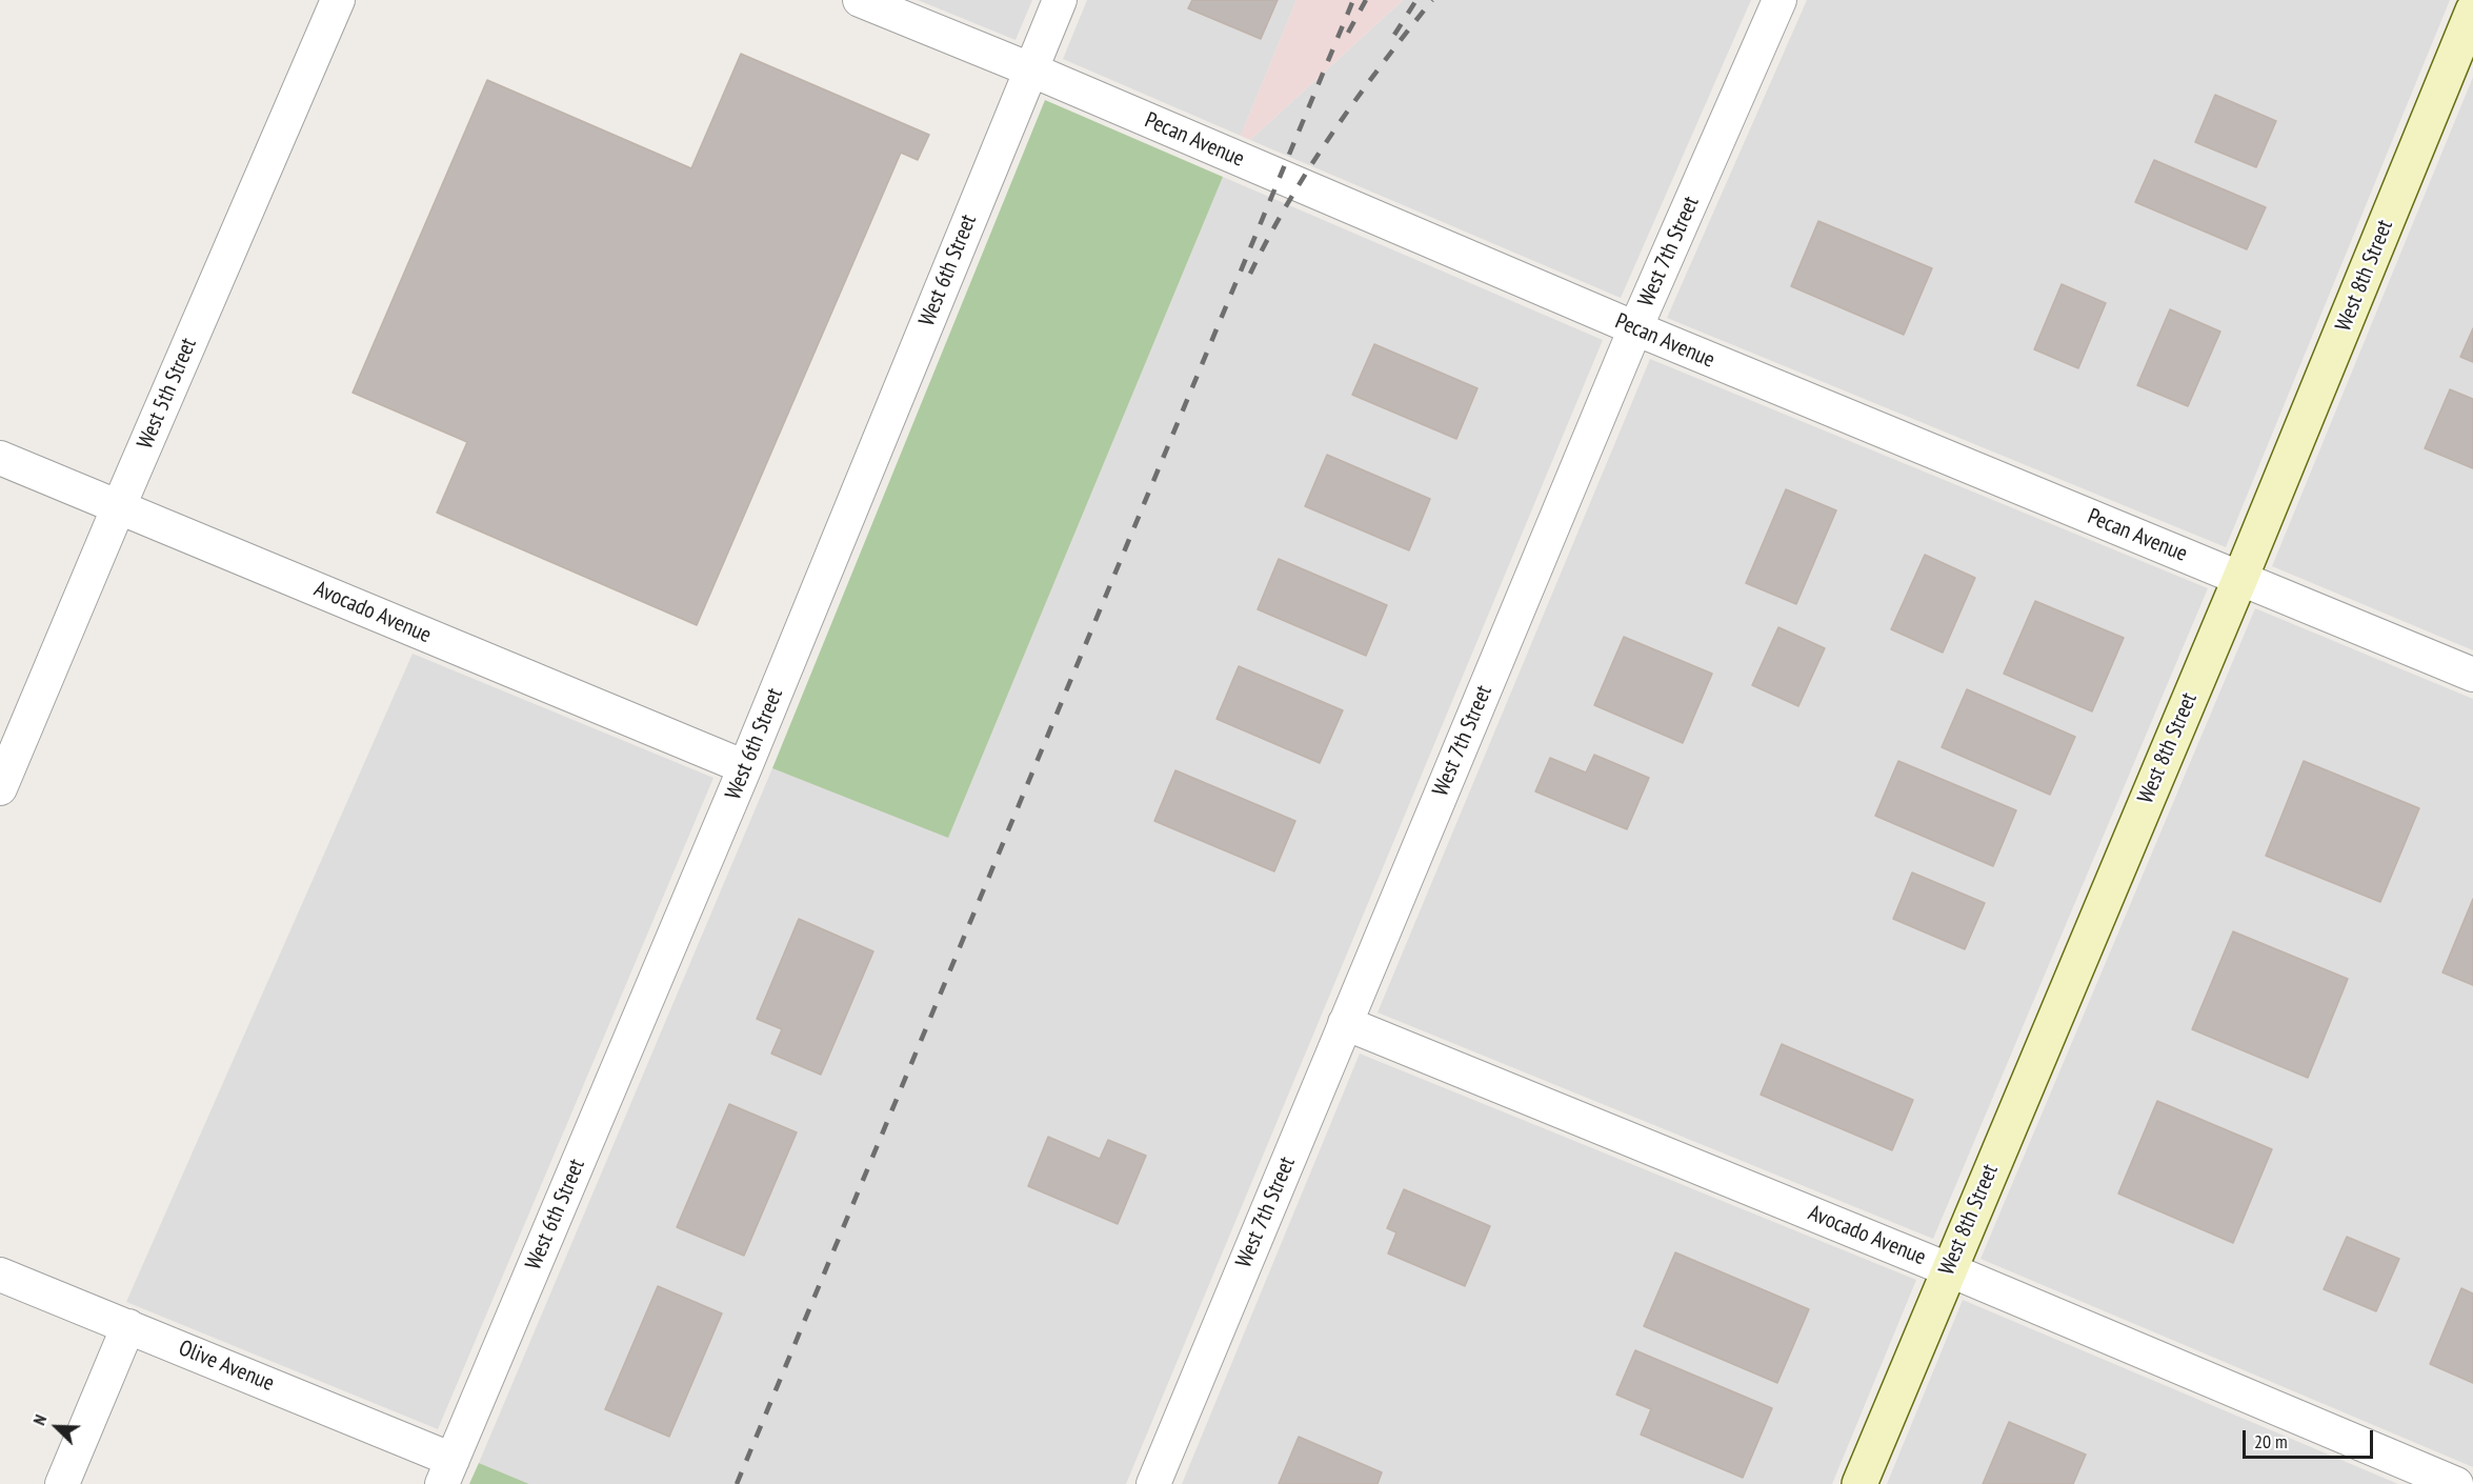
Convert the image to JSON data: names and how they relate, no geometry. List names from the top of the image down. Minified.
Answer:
{"streets":{"street":["Pecan Avenue","West 7th Street","West 6th Street","West 8th Street","West 5th Street","Avocado Avenue","Olive Avenue"]},"crossings":[["Pecan Avenue","West 7th Street"],["Pecan Avenue","West 6th Street"],["Pecan Avenue","West 8th Street"],["West 7th Street","Avocado Avenue"],["West 6th Street","Avocado Avenue"],["West 6th Street","Olive Avenue"],["West 8th Street","Avocado Avenue"],["West 5th Street","Avocado Avenue"]],"scale_bar":"20 m","north":"top left"}
